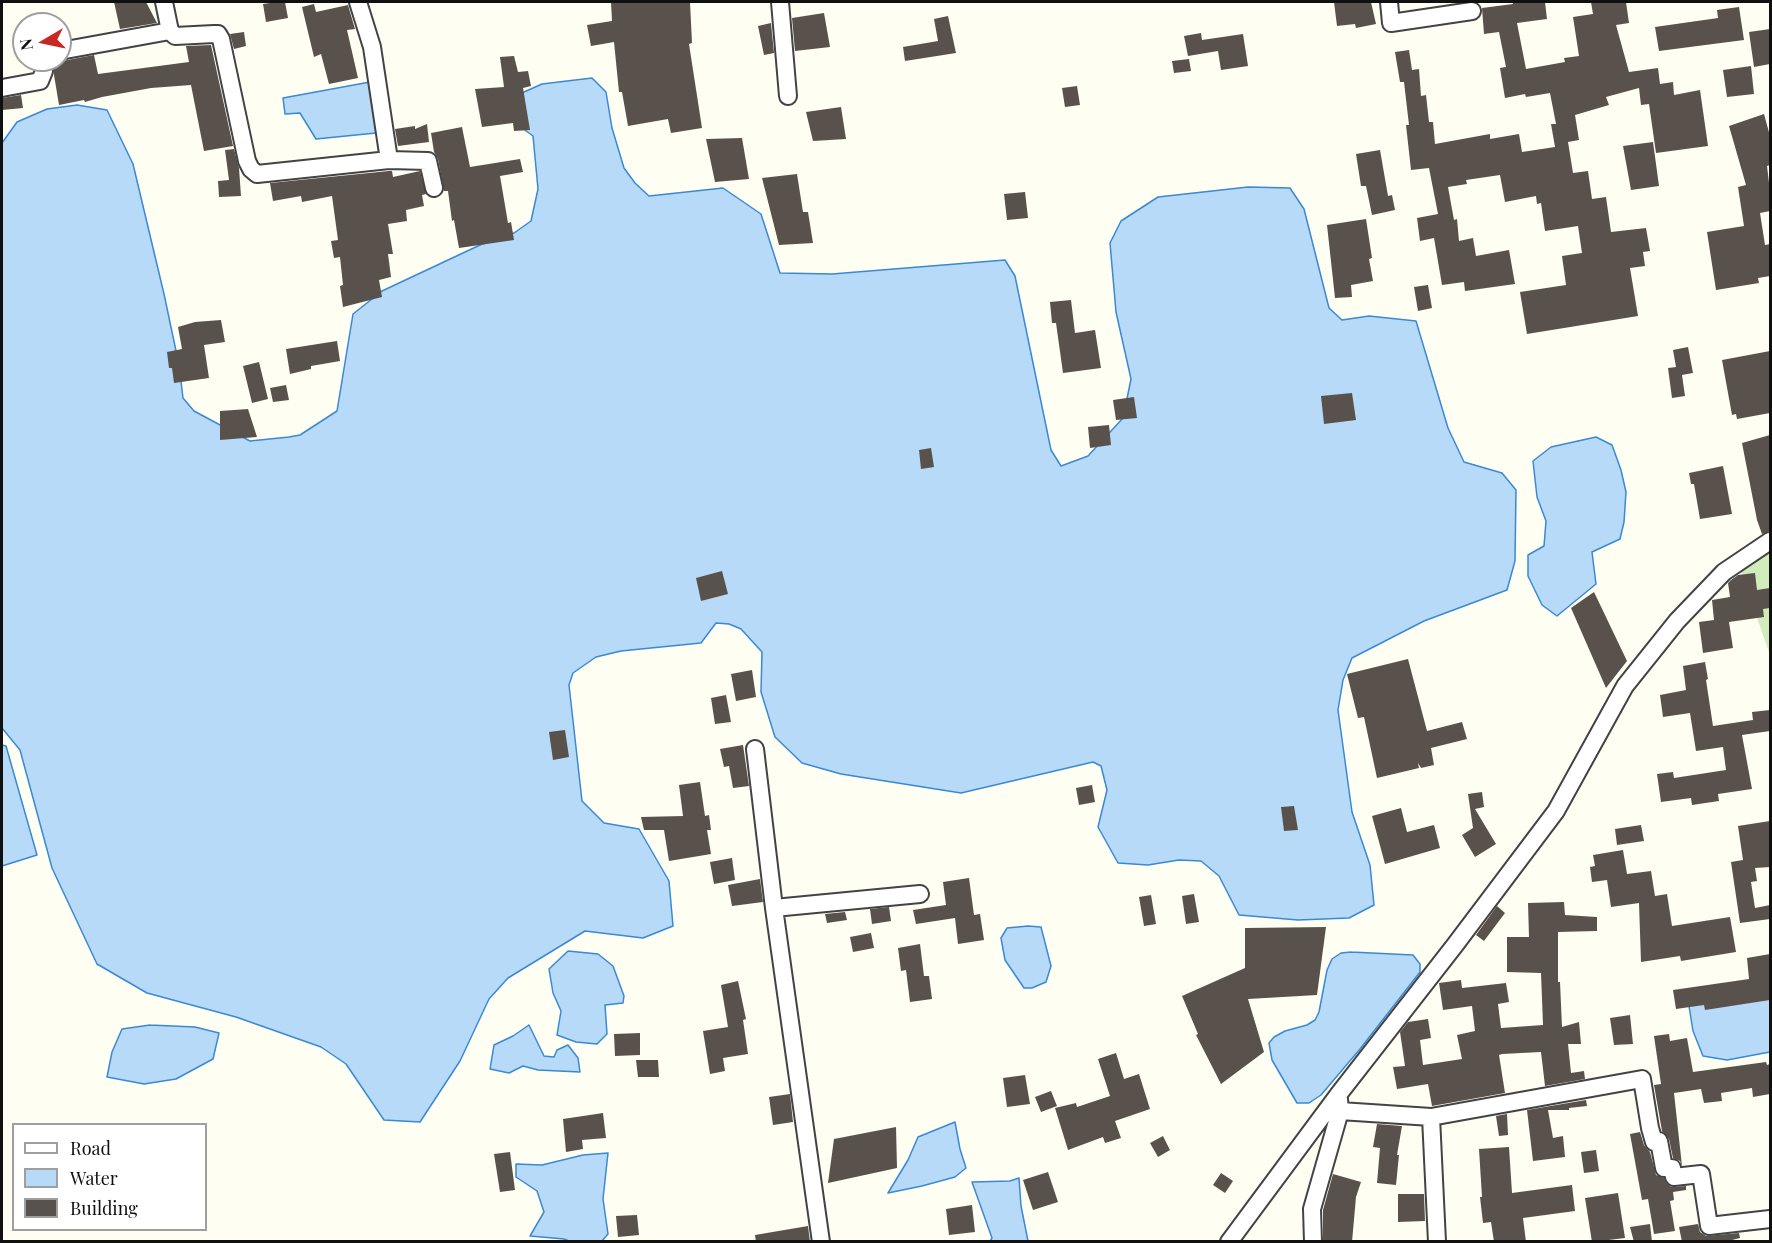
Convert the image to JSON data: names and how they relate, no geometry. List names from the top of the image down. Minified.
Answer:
{"legend":["Road","Water","Building"],"north":"left"}
